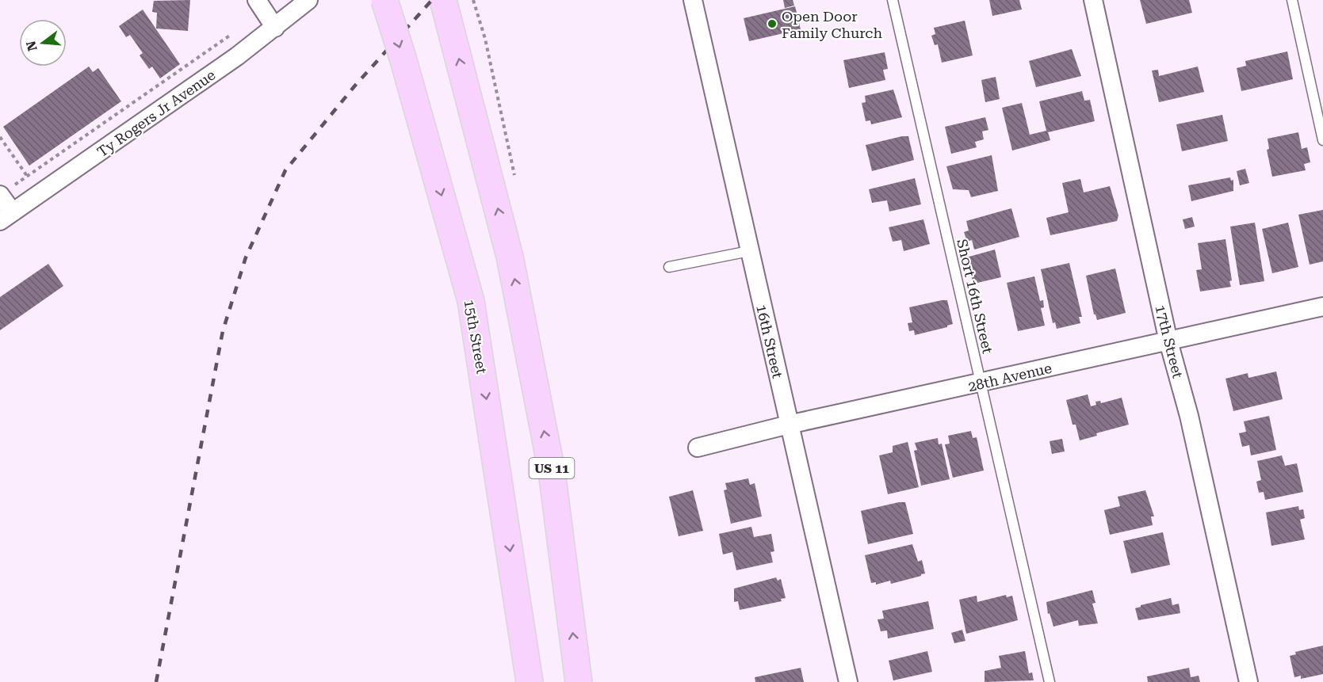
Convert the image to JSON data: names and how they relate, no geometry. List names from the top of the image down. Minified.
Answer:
{"streets":{"main road":["15th Street","US 11"],"street":["Ty Rogers Jr Avenue","16th Street","17th Street","28th Avenue"],"lane":["Short 16th Street"]},"crossings":[["Short 16th Street","28th Avenue"],["16th Street","28th Avenue"],["17th Street","28th Avenue"]],"places":["Open Door Family Church"],"north":"left"}
